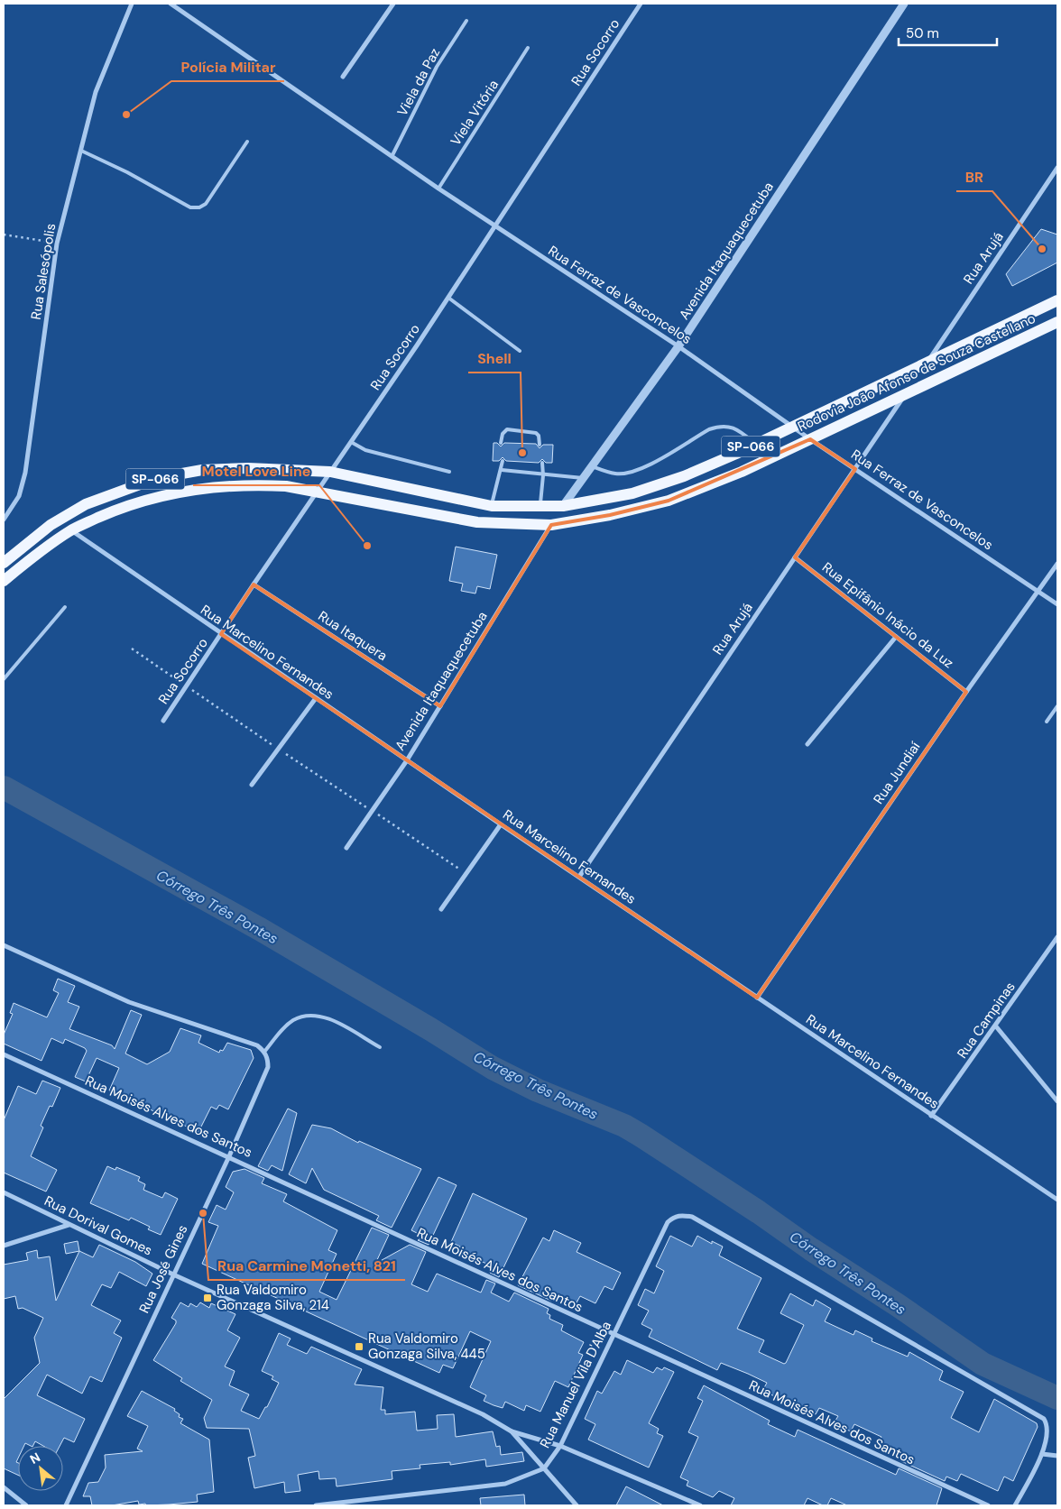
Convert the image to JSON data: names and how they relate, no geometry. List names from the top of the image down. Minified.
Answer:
{"streets":{"main road":["Rodovia João Afonso de Souza Castellano","SP-066"],"street":["Rua Socorro","Avenida Itaquaquecetuba","Rua Arujá","Rua Salesópolis","Rua Ferraz de Vasconcelos","Rua Epifânio Inácio da Luz","Rua Itaquera","Rua Marcelino Fernandes","Rua Jundiaí","Rua Campinas","Rua Moisés Alves dos Santos","Rua Dorival Gomes","Rua José Gines","Rua Manuel Vila D'Alba"],"lane":["Viela da Paz","Viela Vitória"]},"crossings":[["Rua Socorro","Rua Ferraz de Vasconcelos"],["Rua Socorro","Rodovia João Afonso de Souza Castellano"],["Rua Socorro","SP-066"],["Rua Socorro","Rua Itaquera"],["Rua Socorro","Rua Marcelino Fernandes"],["Viela da Paz","Rua Ferraz de Vasconcelos"],["Viela Vitória","Rua Ferraz de Vasconcelos"],["Avenida Itaquaquecetuba","Rua Ferraz de Vasconcelos"],["Avenida Itaquaquecetuba","Rodovia João Afonso de Souza Castellano"],["Avenida Itaquaquecetuba","Rua Itaquera"],["Avenida Itaquaquecetuba","Rua Marcelino Fernandes"],["Rua Arujá","Rua Ferraz de Vasconcelos"],["Rua Arujá","Rodovia João Afonso de Souza Castellano"],["Rua Arujá","Rua Epifânio Inácio da Luz"],["Rua Arujá","Rua Marcelino Fernandes"],["Rua Ferraz de Vasconcelos","Rodovia João Afonso de Souza Castellano"],["Rua Ferraz de Vasconcelos","Rua Jundiaí"],["Rodovia João Afonso de Souza Castellano","SP-066"],["SP-066","Rua Marcelino Fernandes"],["Rua Epifânio Inácio da Luz","Rua Jundiaí"],["Rua Marcelino Fernandes","Rua Jundiaí"],["Rua Marcelino Fernandes","Rua Campinas"],["Rua Moisés Alves dos Santos","Rua José Gines"],["Rua Moisés Alves dos Santos","Rua Manuel Vila D'Alba"],["Rua Dorival Gomes","Rua José Gines"],["Rua Dorival Gomes","Rua Manuel Vila D'Alba"]],"water":["Córrego Três Pontes"],"places":{"other":["Polícia Militar","BR","Shell","Motel Love Line","Rua Carmine Monetti, 821"],"transit":["Rua Valdomiro Gonzaga Silva, 214","Rua Valdomiro Gonzaga Silva, 445"]},"scale_bar":"50 m","north":"top left"}
